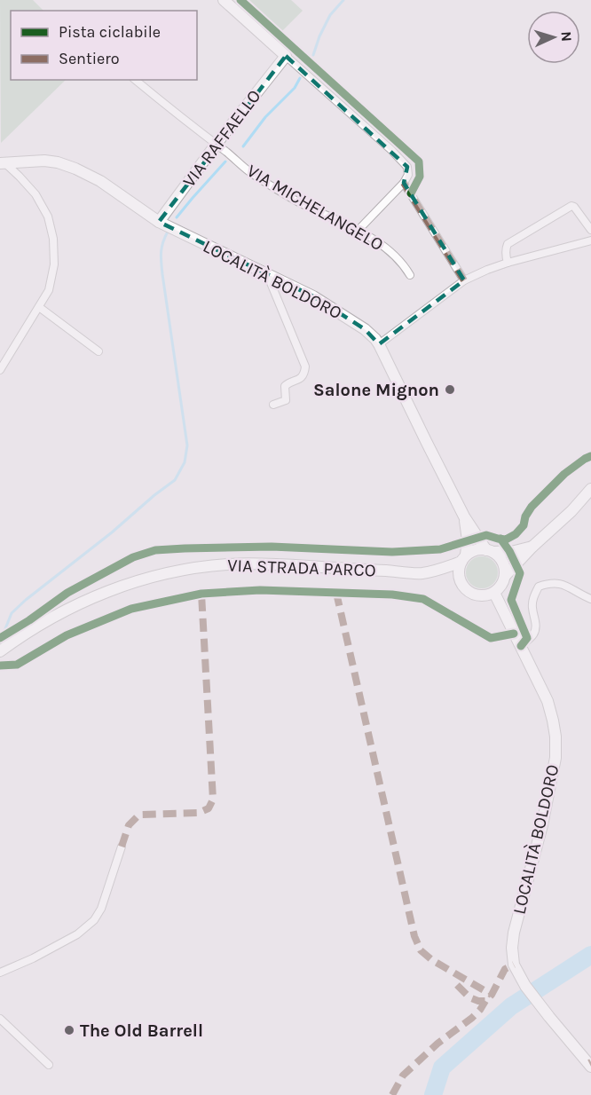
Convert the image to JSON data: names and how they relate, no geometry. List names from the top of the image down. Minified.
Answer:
{"streets":{"street":["VIA RAFFAELLO","VIA MICHELANGELO","LOCALITÀ BOLDORO","VIA STRADA PARCO"]},"crossings":[["VIA RAFFAELLO","VIA MICHELANGELO"],["VIA RAFFAELLO","LOCALITÀ BOLDORO"],["LOCALITÀ BOLDORO","VIA STRADA PARCO"]],"places":["Salone Mignon","The Old Barrell"],"legend":["Pista ciclabile","Sentiero"],"north":"right"}
